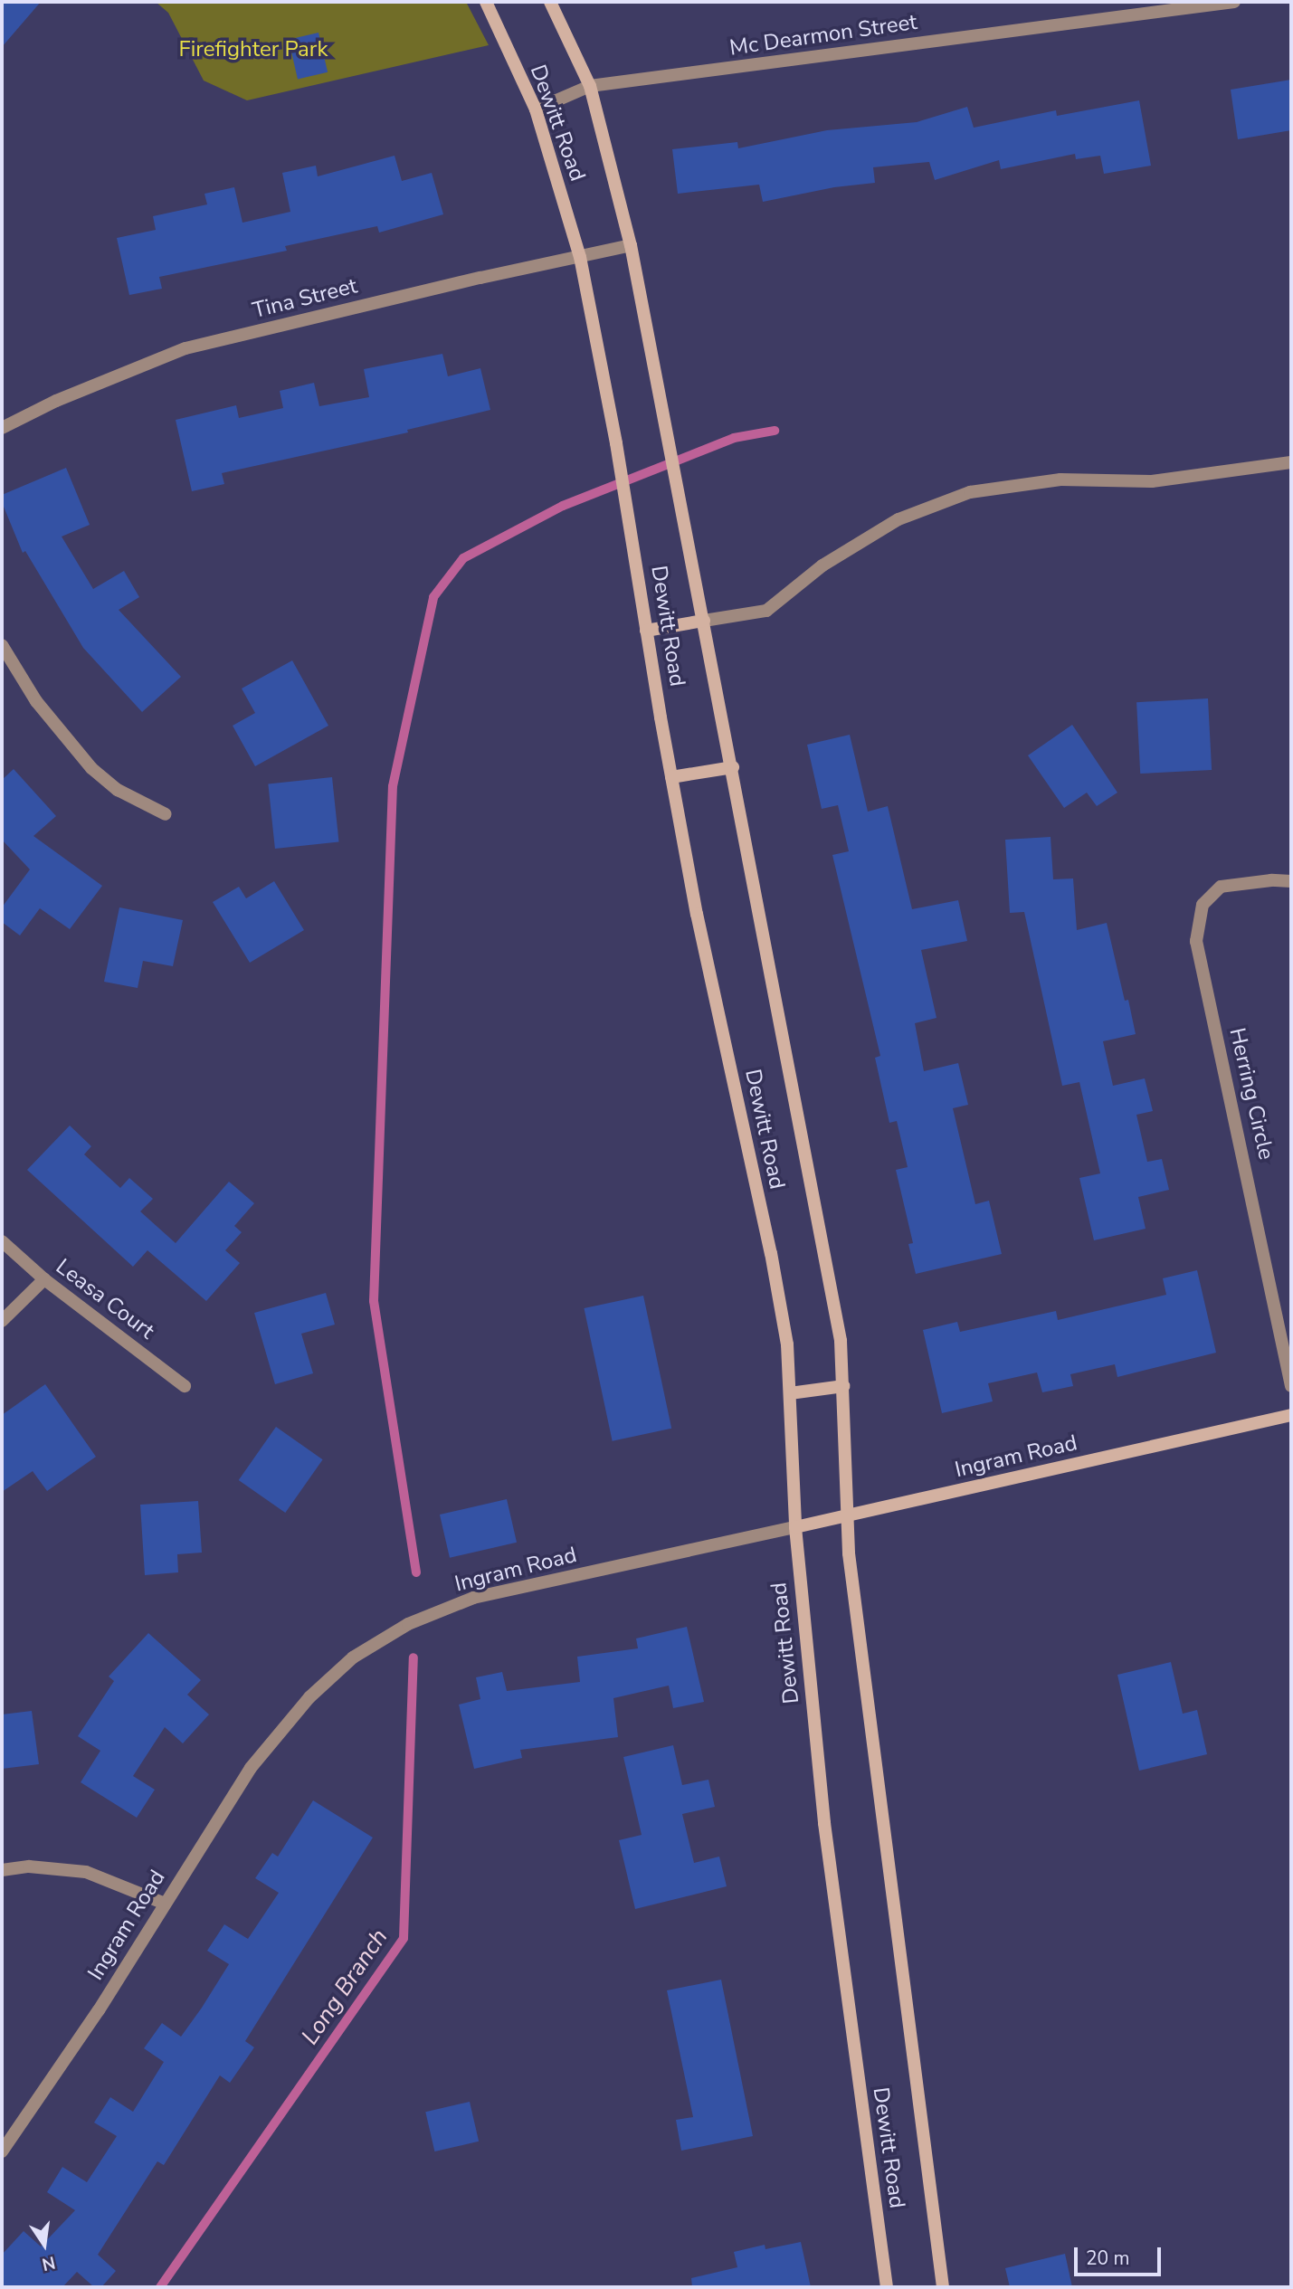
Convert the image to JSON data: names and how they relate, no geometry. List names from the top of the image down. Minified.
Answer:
{"streets":{"main road":["Dewitt Road","Ingram Road"],"street":["Mc Dearmon Street","Tina Street","Herring Circle","Leasa Court"]},"crossings":[["Mc Dearmon Street","Dewitt Road"],["Dewitt Road","Tina Street"],["Dewitt Road","Ingram Road"]],"water":["Long Branch"],"parks":["Firefighter Park"],"scale_bar":"20 m","north":"bottom"}
